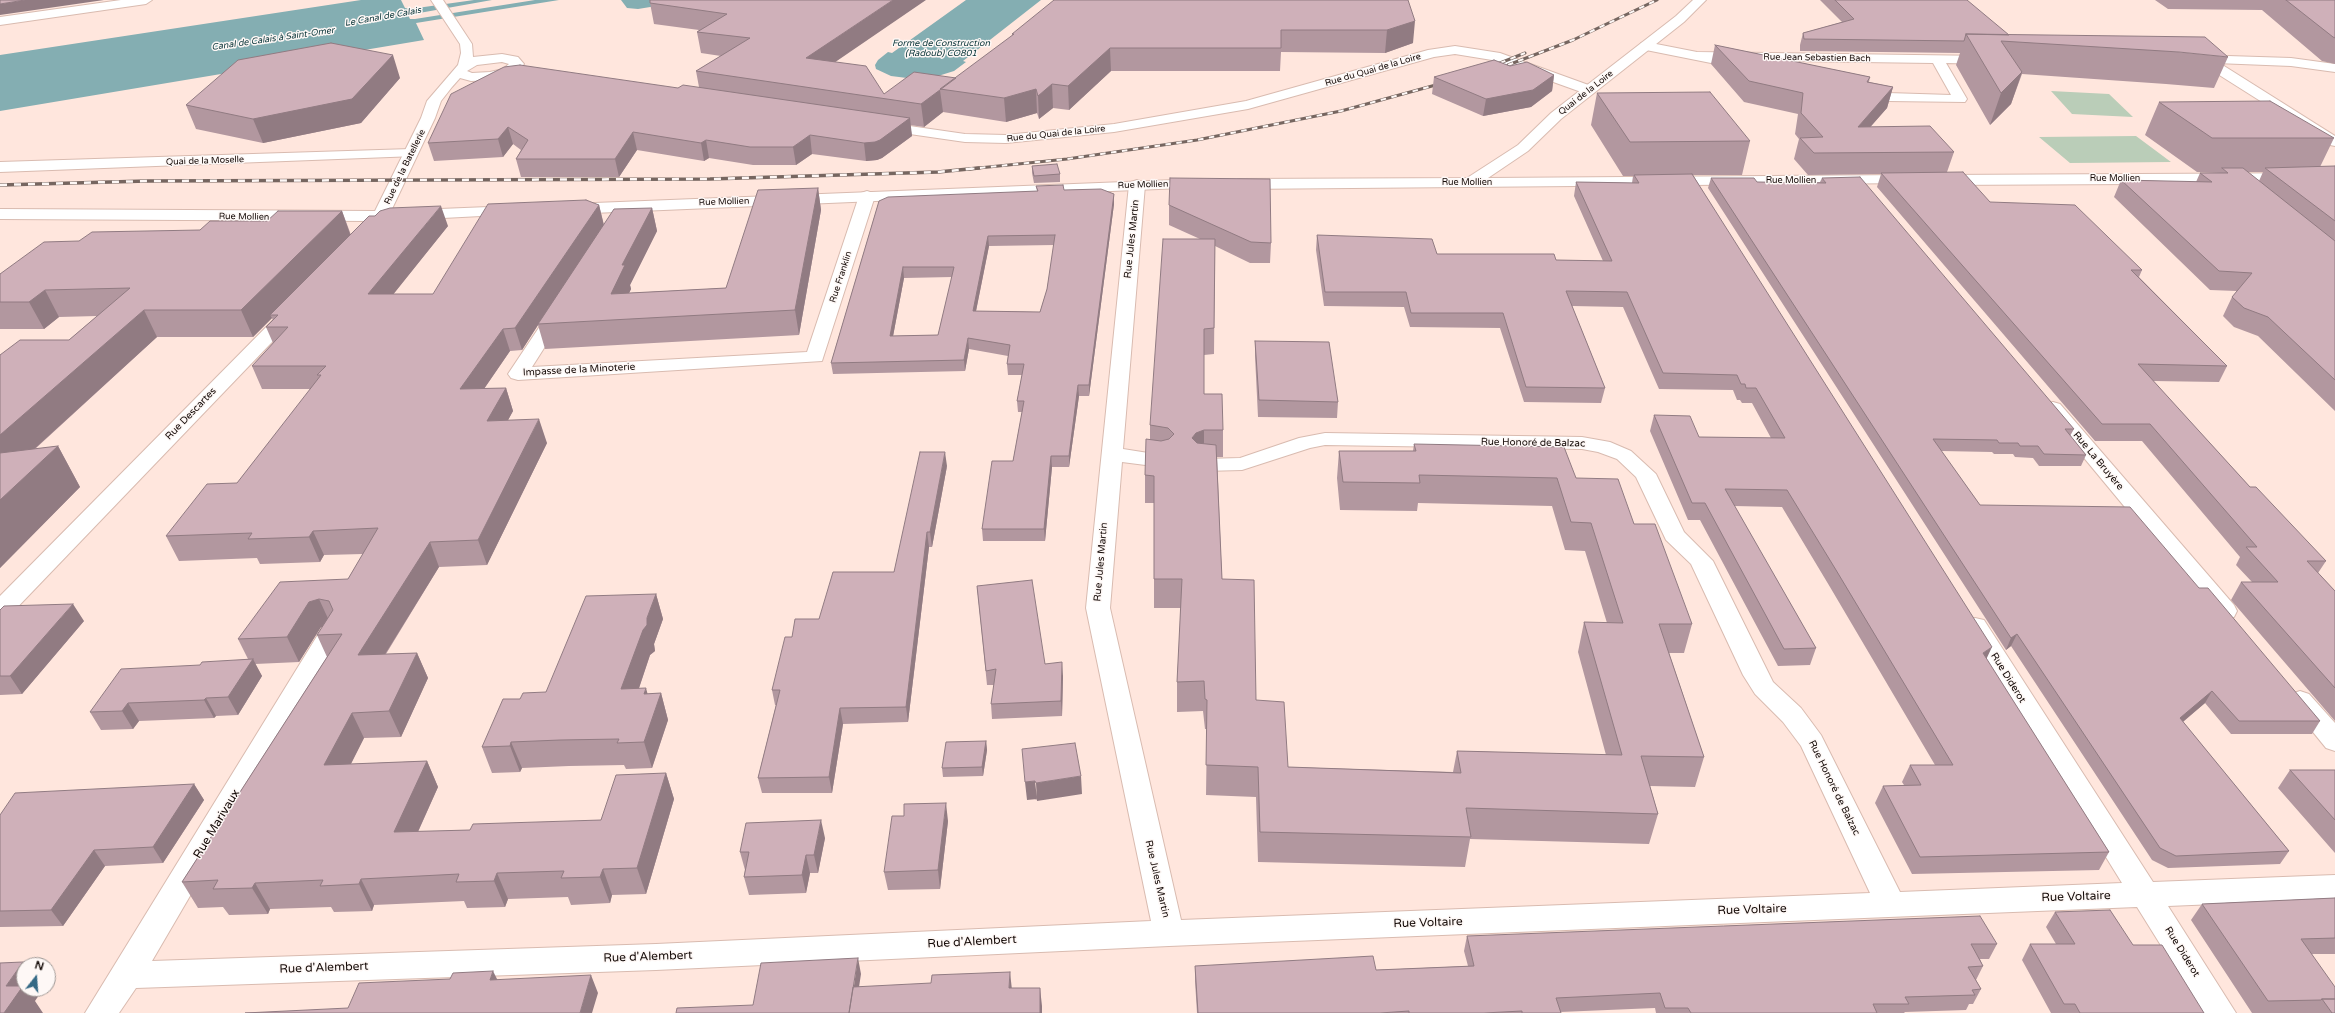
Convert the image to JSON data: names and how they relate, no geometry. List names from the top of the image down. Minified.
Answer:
{"streets":{"street":["Rue Jean Sebastien Bach","Rue du Quai de la Loire","Quai de la Loire","Quai de la Moselle","Rue de la Batellerie","Rue Mollien","Rue Jules Martin","Rue Franklin","Impasse de la Minoterie","Rue Descartes","Rue Honoré de Balzac","Rue La Bruyère","Rue Diderot","Rue Marivaux","Rue Voltaire","Rue d'Alembert"]},"crossings":[["Rue Jean Sebastien Bach","Quai de la Loire"],["Rue du Quai de la Loire","Quai de la Loire"],["Quai de la Loire","Rue Mollien"],["Quai de la Moselle","Rue de la Batellerie"],["Rue de la Batellerie","Rue Mollien"],["Rue Mollien","Rue Jules Martin"],["Rue Mollien","Rue Franklin"],["Rue Jules Martin","Rue Voltaire"],["Rue Jules Martin","Rue d'Alembert"],["Rue Franklin","Impasse de la Minoterie"],["Rue Honoré de Balzac","Rue Voltaire"],["Rue Diderot","Rue Voltaire"],["Rue Marivaux","Rue d'Alembert"],["Rue Voltaire","Rue d'Alembert"]],"water":["Le Canal de Calais","Canal de Calais à Saint-Omer","Forme de Construction (Radoub) CO801"],"north":"top"}
